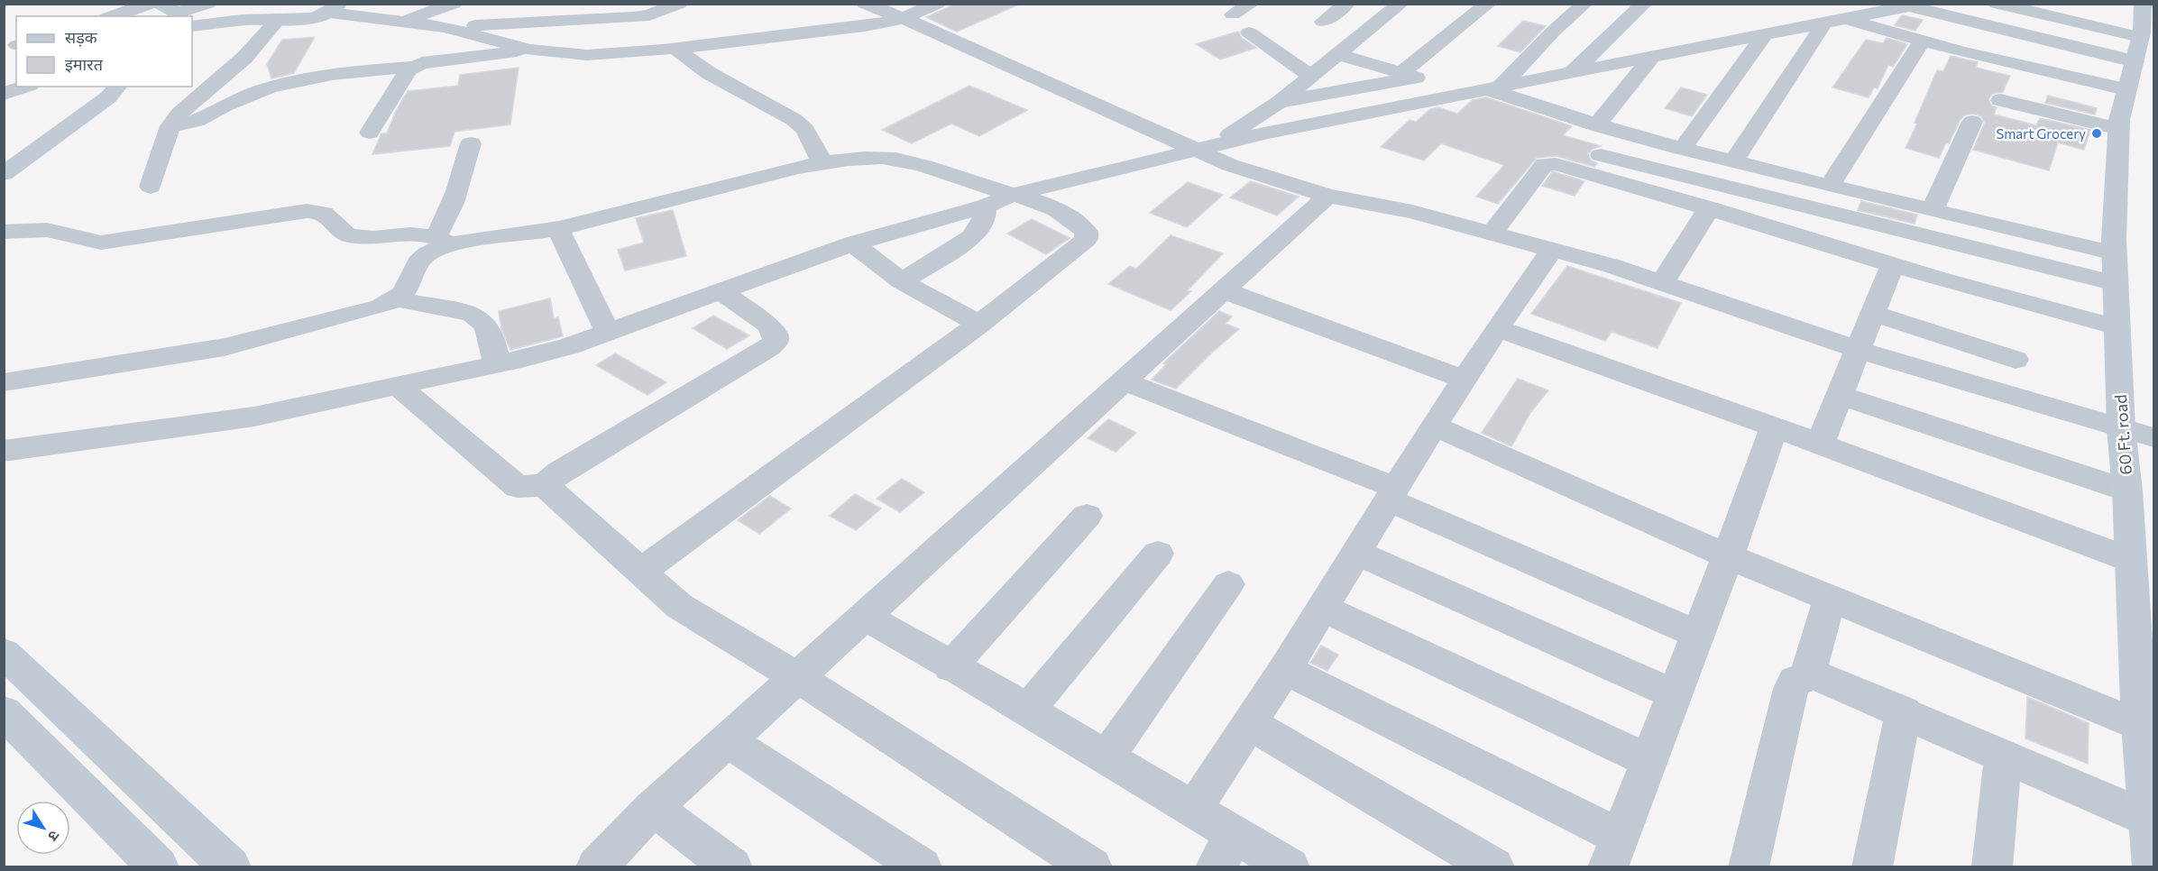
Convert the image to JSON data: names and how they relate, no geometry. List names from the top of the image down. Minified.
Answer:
{"streets":{"street":["60 Ft. road"]},"places":["Smart Grocery"],"legend":["सड़क","इमारत"],"north":"bottom right"}
